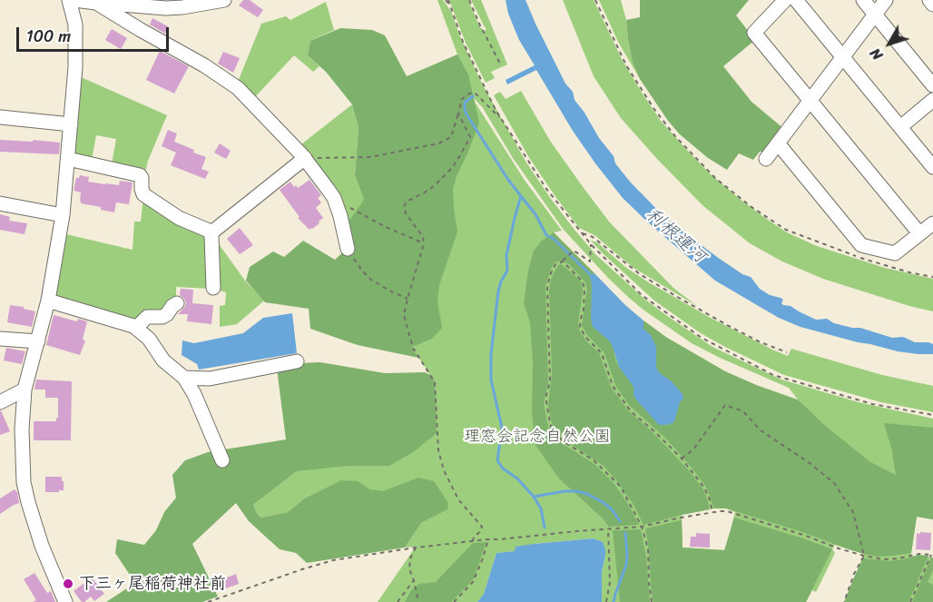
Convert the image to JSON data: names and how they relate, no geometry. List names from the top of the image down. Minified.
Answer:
{"water":["利根運河"],"parks":["理窓会記念自然公園"],"places":["下三ヶ尾稲荷神社前"],"scale_bar":"100 m","north":"bottom left"}
